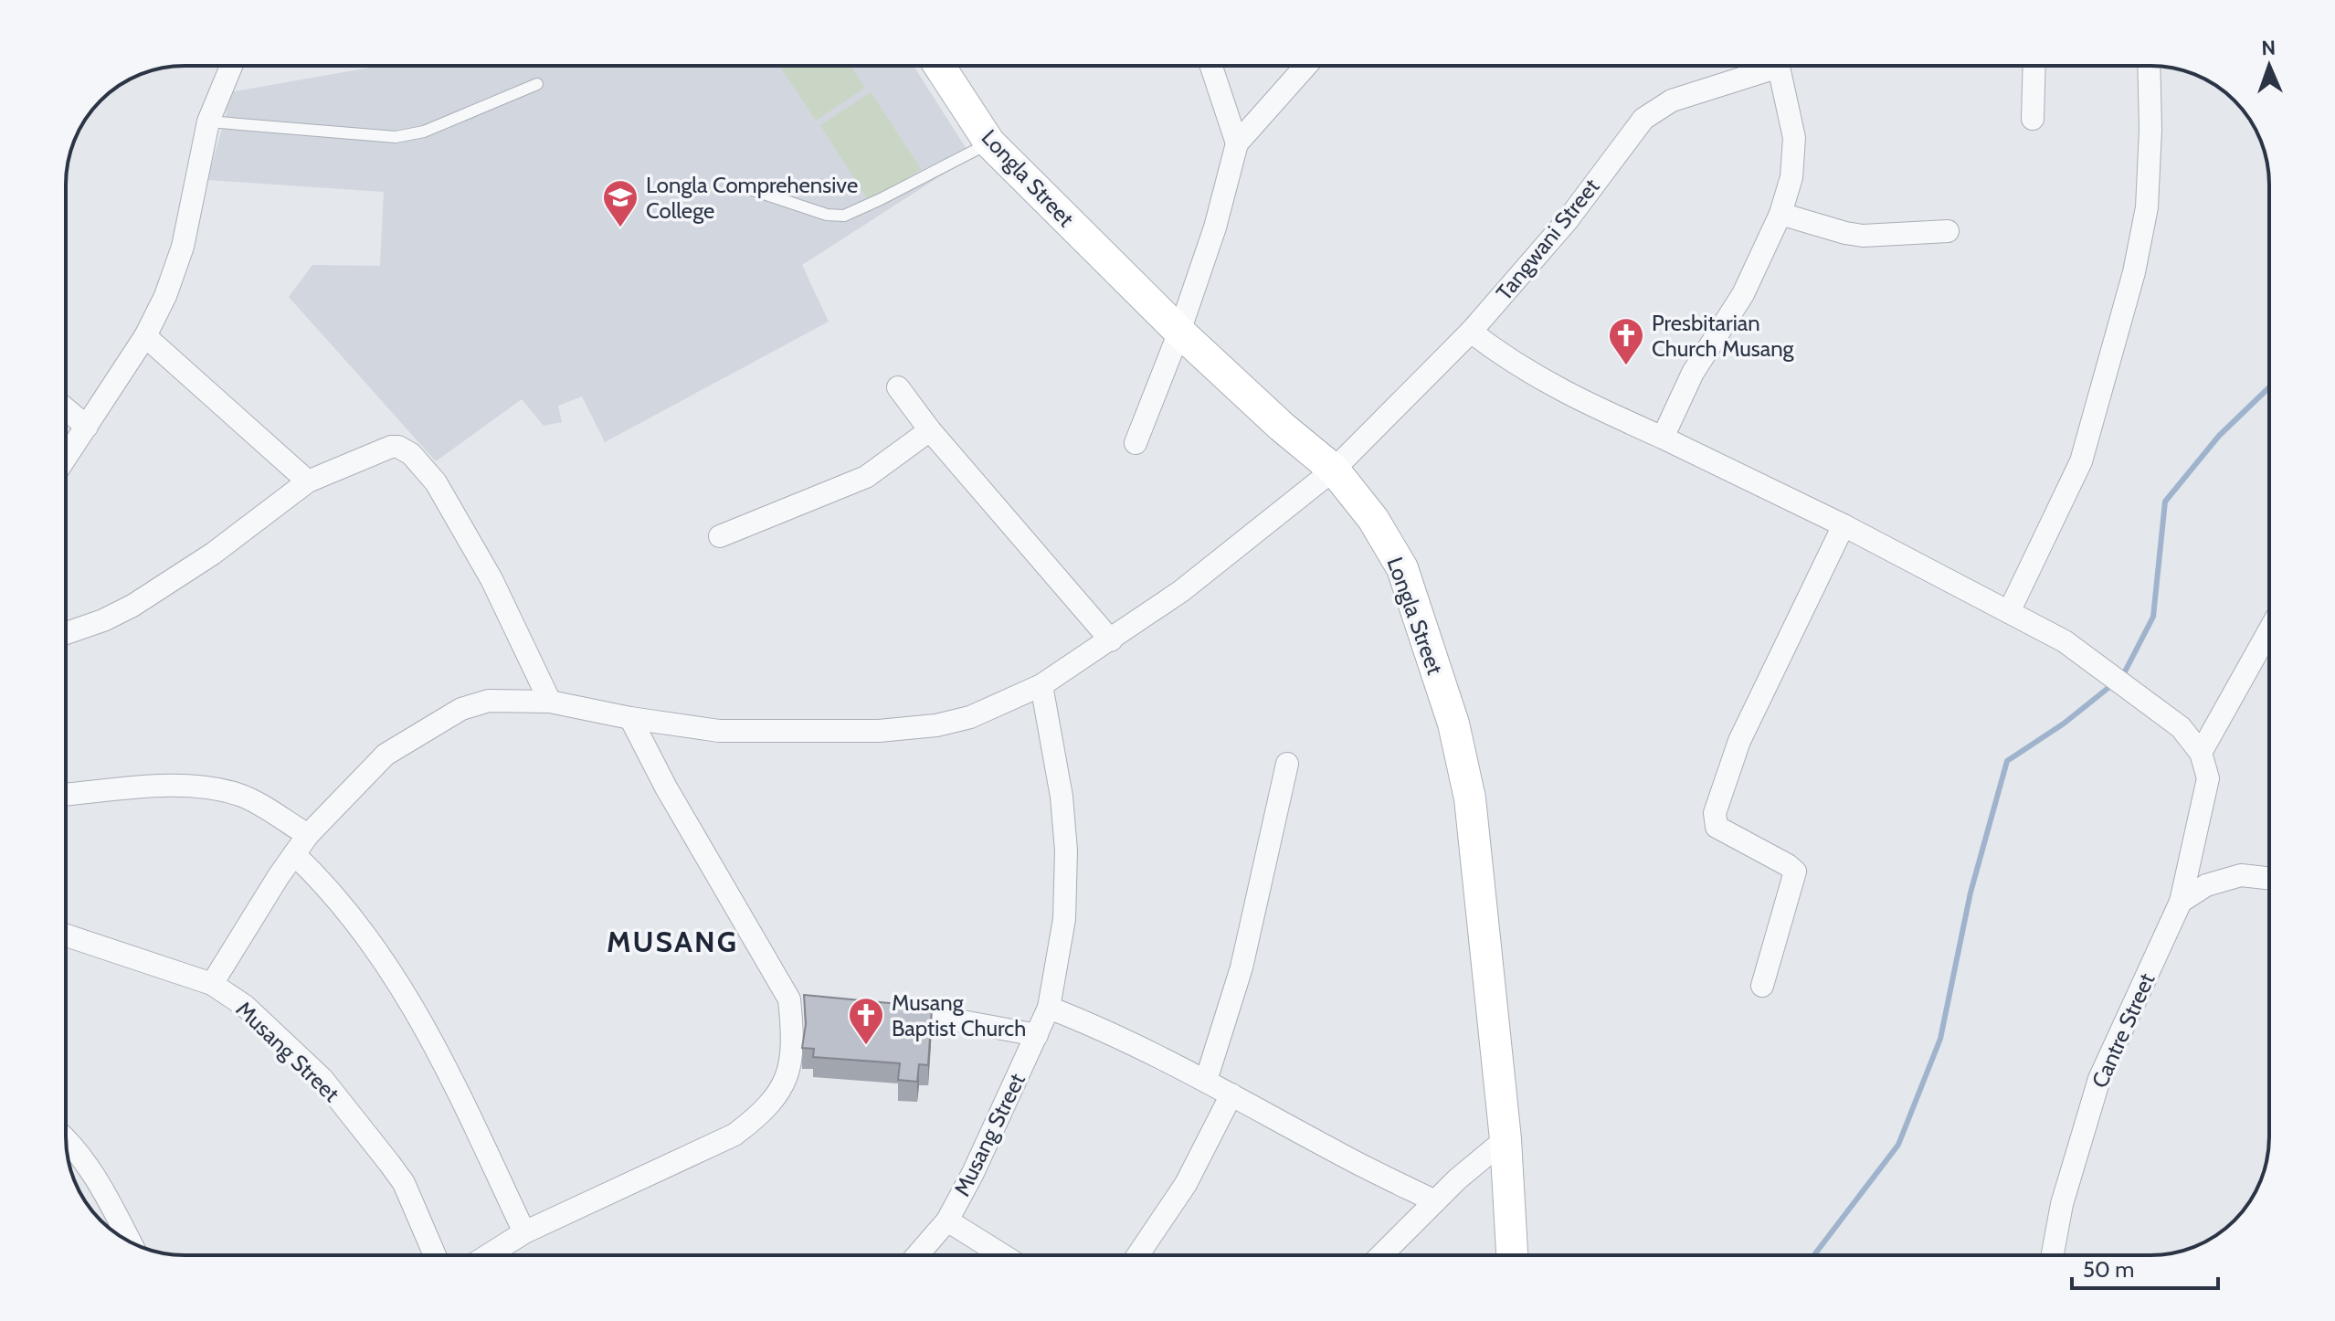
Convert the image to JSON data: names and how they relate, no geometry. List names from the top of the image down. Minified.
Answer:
{"streets":{"main road":["Longla Street"],"street":["Tangwani Street","Cantre Street","Musang Street"]},"crossings":[["Longla Street","Tangwani Street"],["Tangwani Street","Musang Street"]],"districts":["MUSANG"],"places":{"school or university":["Longla Comprehensive College"],"church":["Presbitarian Church Musang","Musang Baptist Church"]},"scale_bar":"50 m","north":"top"}
